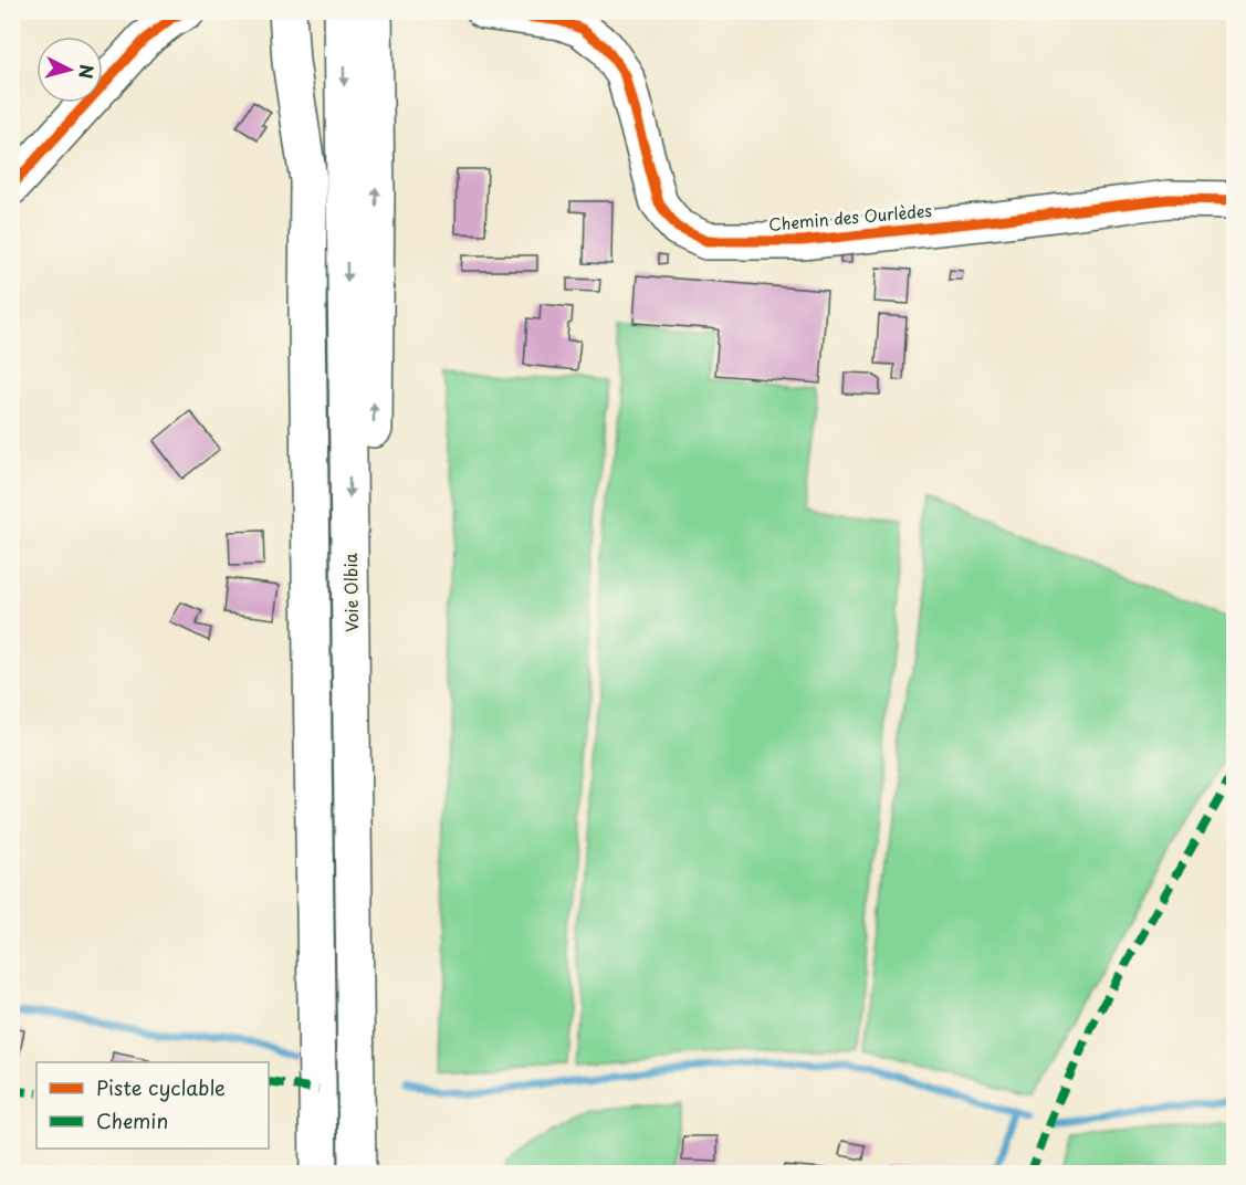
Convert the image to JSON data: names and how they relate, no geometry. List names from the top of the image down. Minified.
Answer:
{"streets":{"main road":["Chemin des Ourlèdes","Voie Olbia"]},"legend":["Piste cyclable","Chemin"],"north":"right"}
